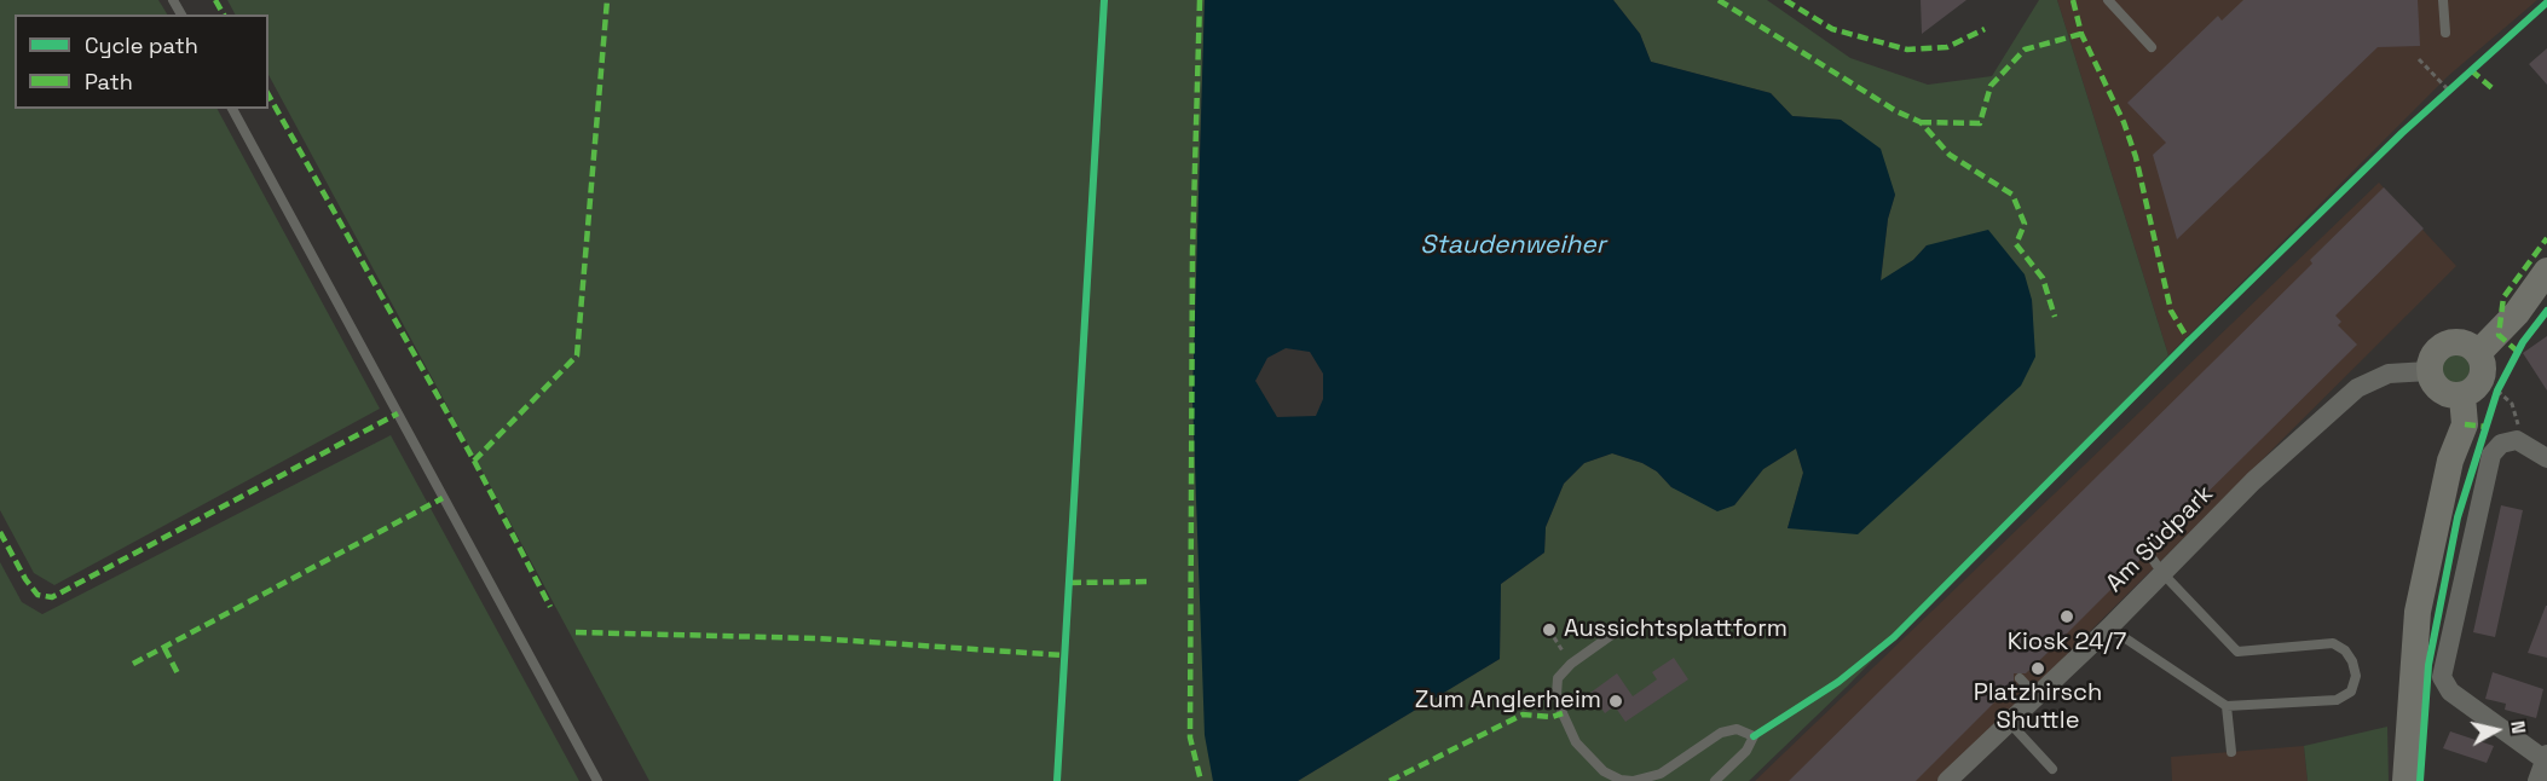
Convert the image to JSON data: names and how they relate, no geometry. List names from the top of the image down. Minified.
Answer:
{"streets":{"street":["Am Südpark"]},"water":["Staudenweiher"],"places":["Kiosk 24/7","Aussichtsplattform","Platzhirsch Shuttle","Zum Anglerheim"],"legend":["Cycle path","Path"],"north":"right"}
